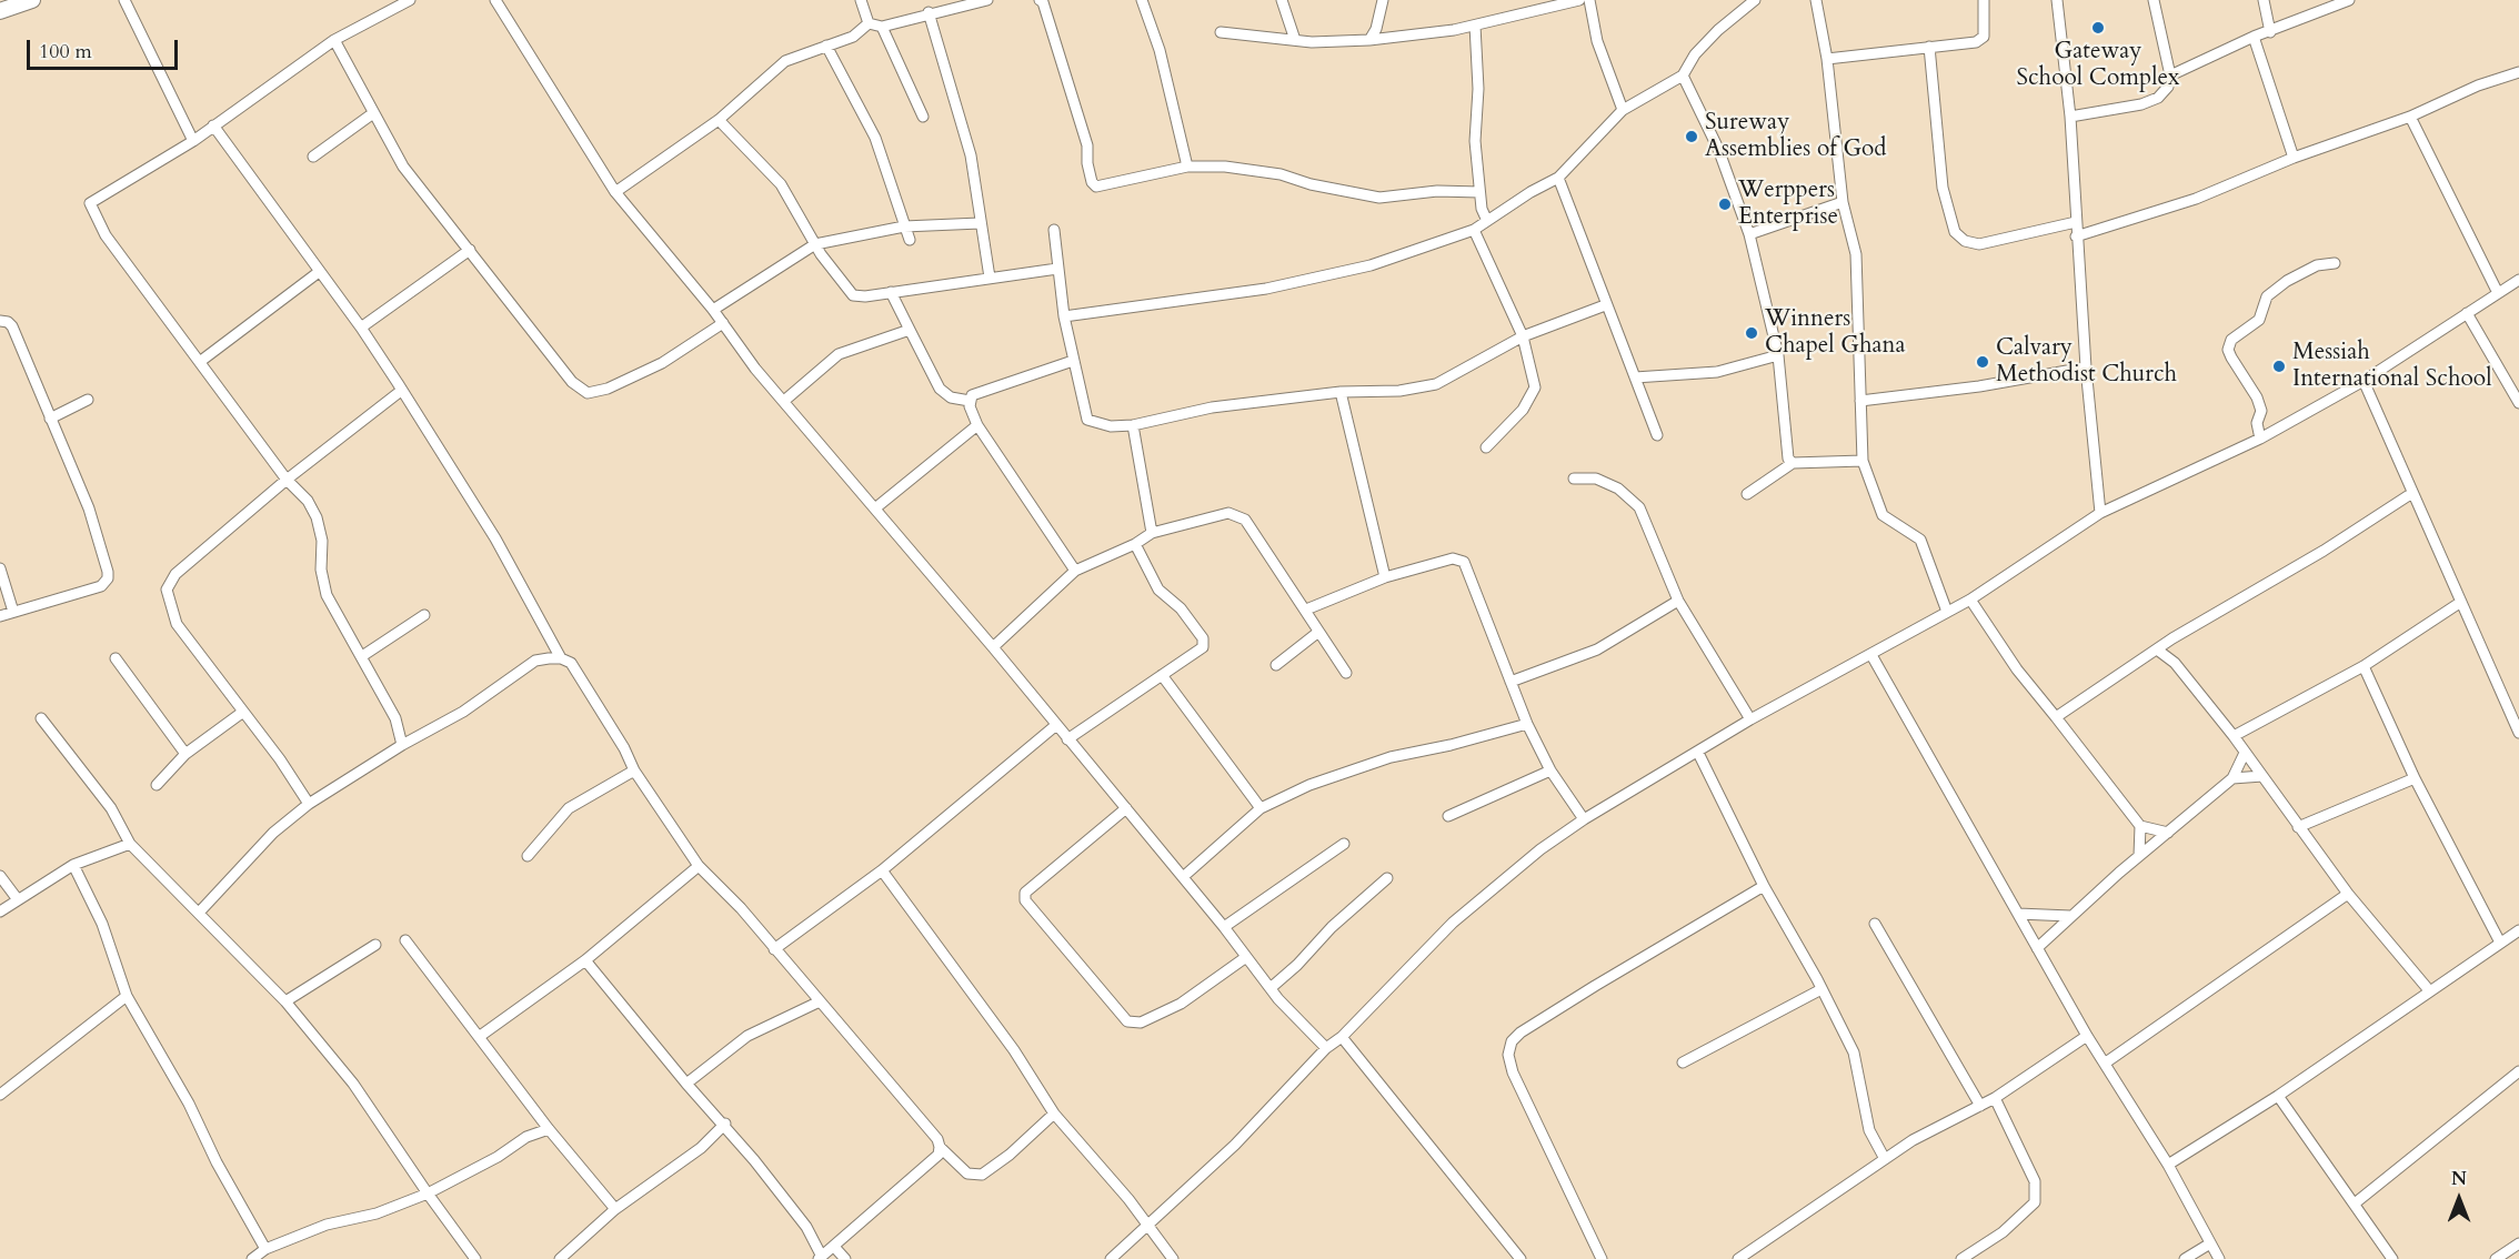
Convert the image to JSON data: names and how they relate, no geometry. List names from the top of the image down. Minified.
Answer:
{"places":["Gateway School Complex","Sureway Assemblies of God","Werppers Enterprise","Winners Chapel Ghana","Calvary Methodist Church","Messiah International School"],"scale_bar":"100 m","north":"top"}
